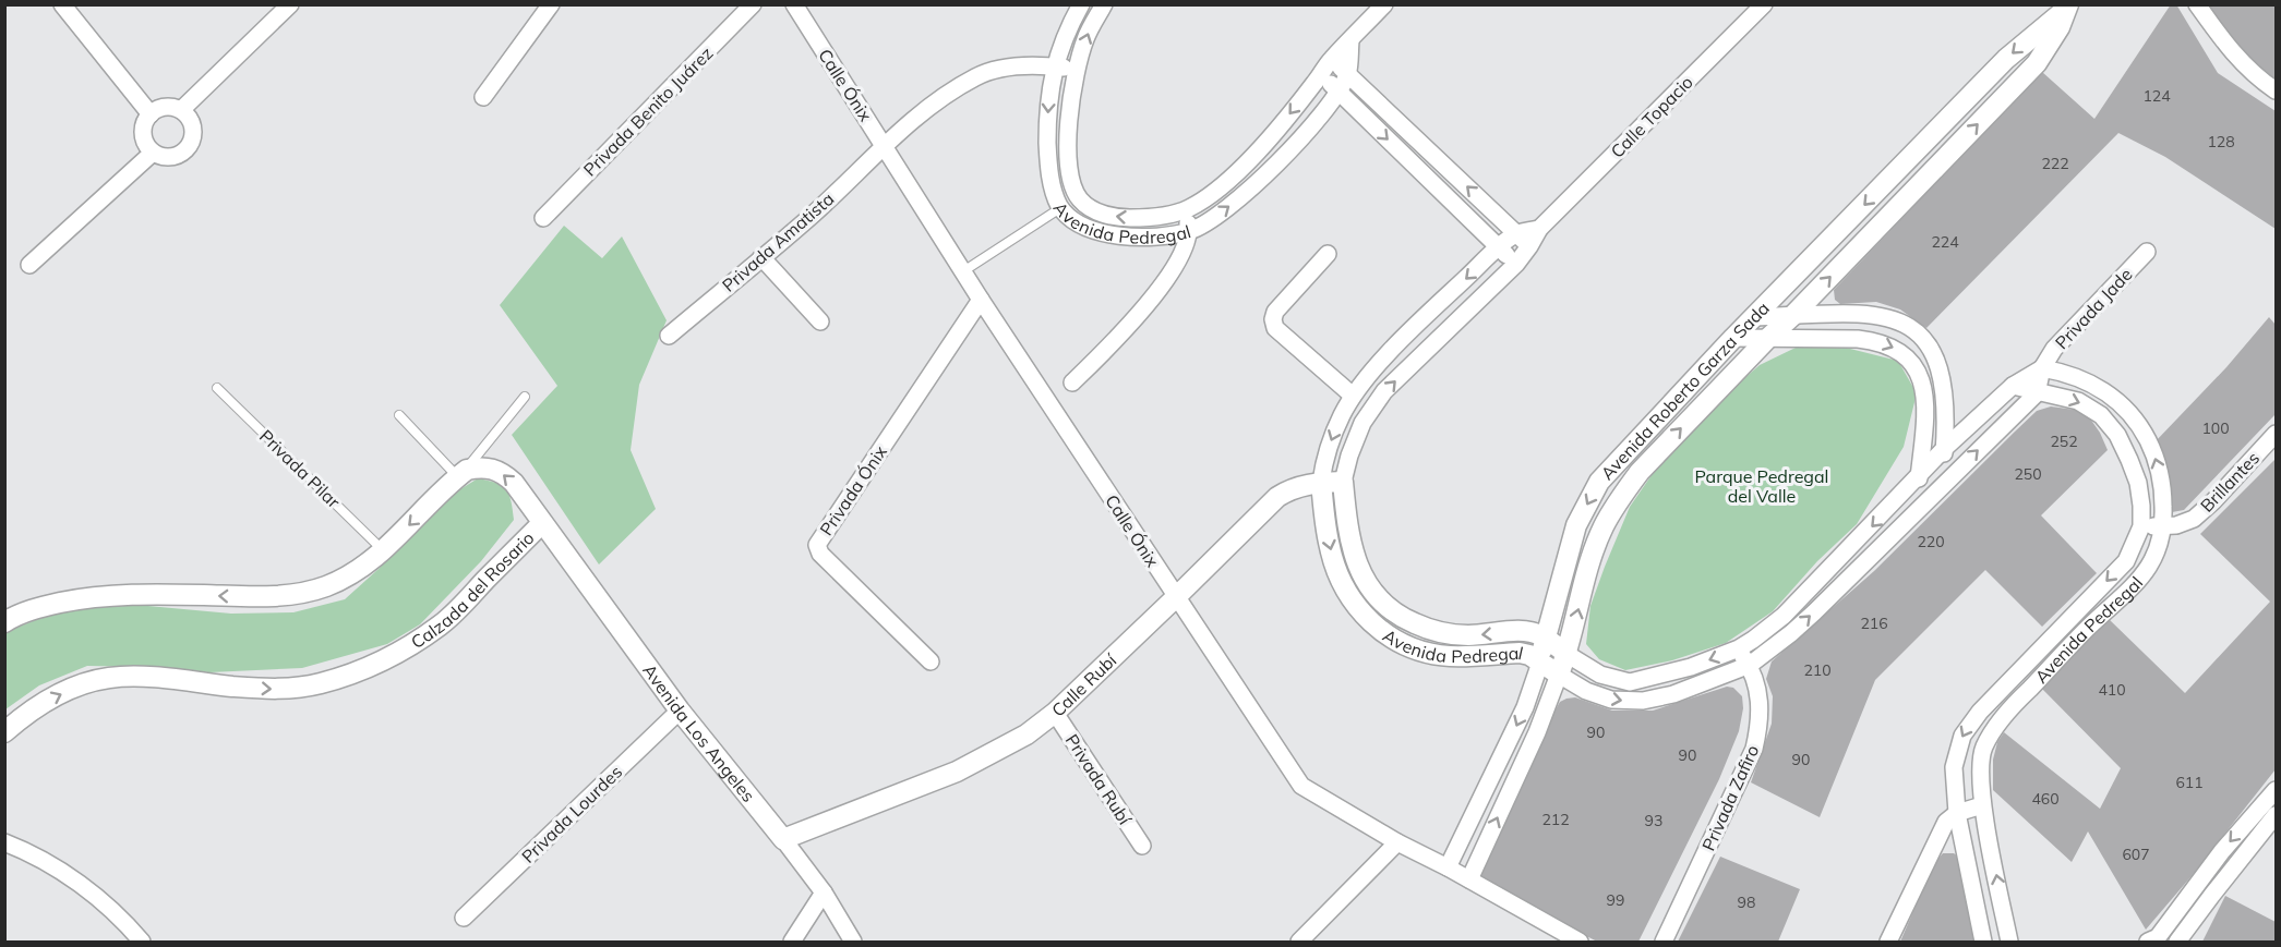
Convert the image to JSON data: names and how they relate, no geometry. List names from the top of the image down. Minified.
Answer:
{"streets":{"street":["Calle Ónix","Privada Benito Juárez","Calle Topacio","Avenida Pedregal","Privada Amatista","Privada Jade","Avenida Roberto Garza Sada","Brillantes","Privada Ónix","Calzada del Rosario","Calle Rubí","Avenida Los Angeles","Privada Rubí","Privada Zafiro","Privada Lourdes"],"lane":["Privada Pilar"]},"crossings":[["Calle Ónix","Privada Amatista"],["Calle Ónix","Avenida Roberto Garza Sada"],["Calle Ónix","Privada Ónix"],["Calle Ónix","Calle Rubí"],["Calle Topacio","Avenida Pedregal"],["Avenida Pedregal","Privada Amatista"],["Avenida Pedregal","Privada Jade"],["Avenida Pedregal","Avenida Roberto Garza Sada"],["Avenida Pedregal","Brillantes"],["Avenida Pedregal","Calle Rubí"],["Avenida Pedregal","Privada Zafiro"],["Calzada del Rosario","Avenida Los Angeles"],["Calle Rubí","Avenida Los Angeles"],["Calle Rubí","Privada Rubí"],["Avenida Los Angeles","Privada Lourdes"]],"parks":["Parque Pedregal del Valle"],"house_numbers":["124","128","222","224","100","252","250","220","216","210","410","90","90","90","611","460","212","93","607","99","98"]}
